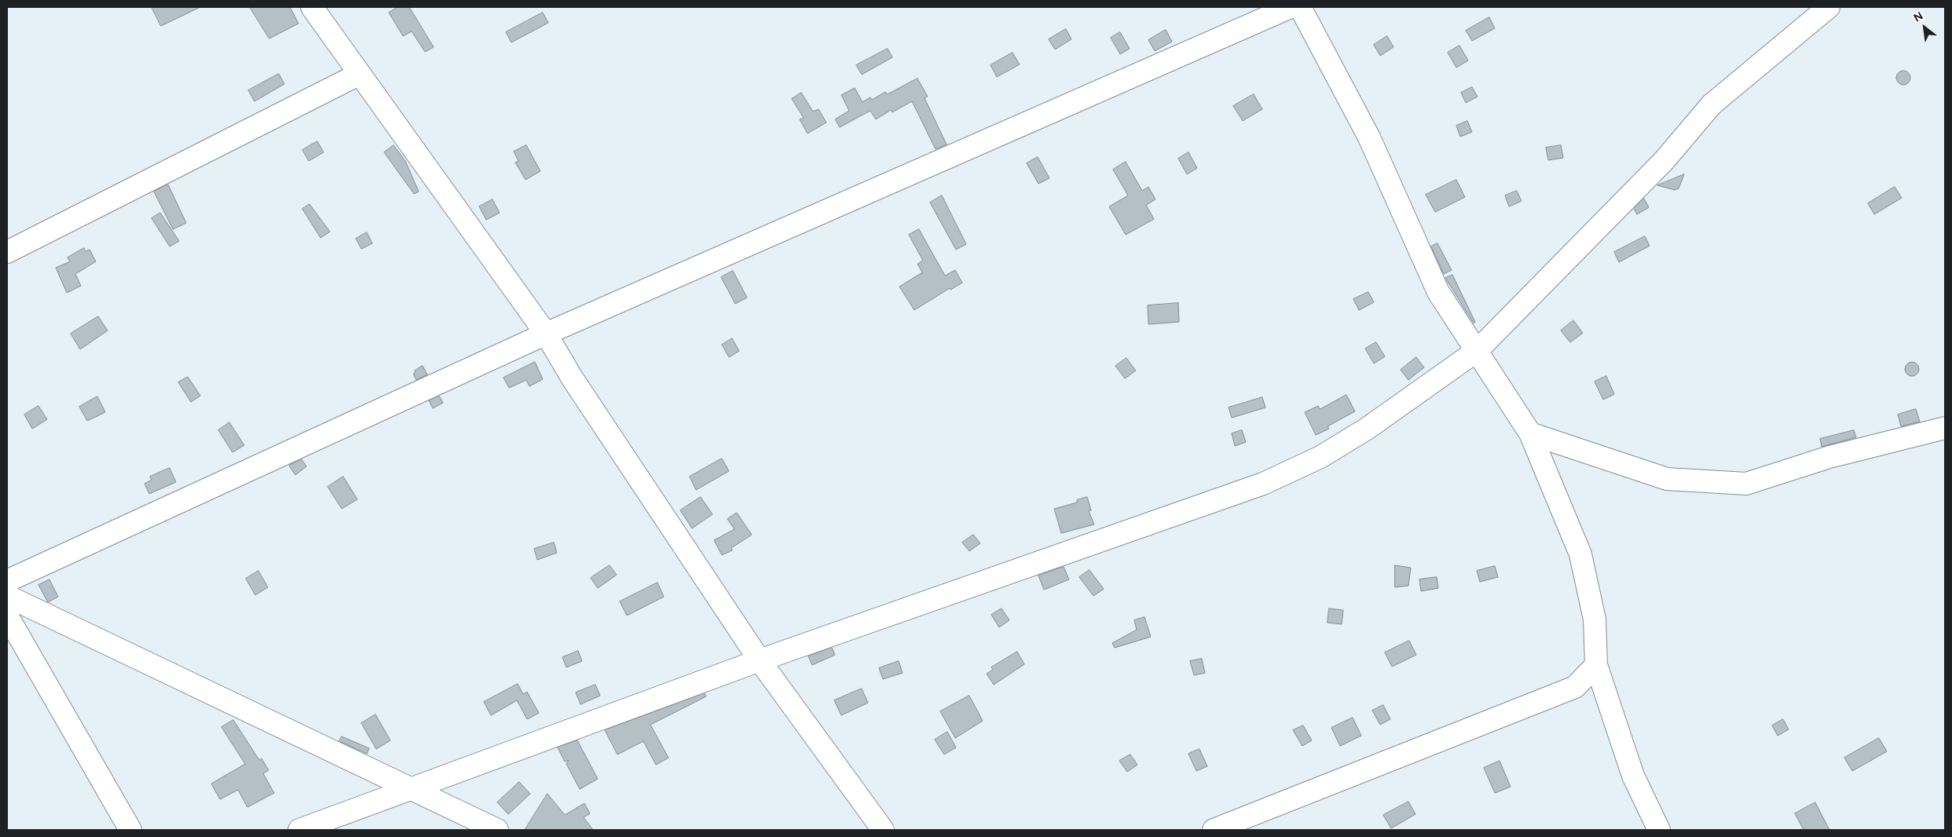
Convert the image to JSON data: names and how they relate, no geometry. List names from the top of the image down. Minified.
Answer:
{"north":"top left"}
